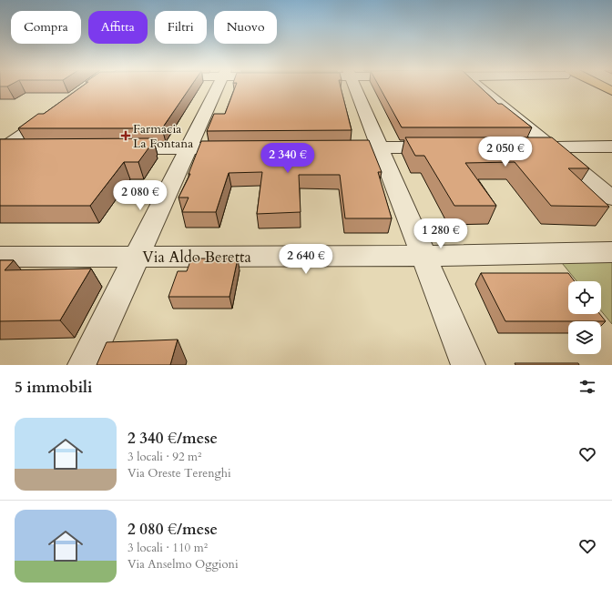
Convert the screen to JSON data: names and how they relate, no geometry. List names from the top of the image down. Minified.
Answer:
{"streets":{"street":["Via Aldo Beretta"]},"places":{"health":["Farmacia La Fontana"]},"page":{"chip":["Compra","Affitta","Filtri","Nuovo"],"price":["2 050 €","2 340 €","2 080 €","1 280 €","2 640 €"],"heading":"5 immobili","list":[{"name":"2 340 €/mese","note":"3 locali · 92 m² · Via Oreste Terenghi"},{"name":"2 080 €/mese","note":"3 locali · 110 m² · Via Anselmo Oggioni"}]}}
